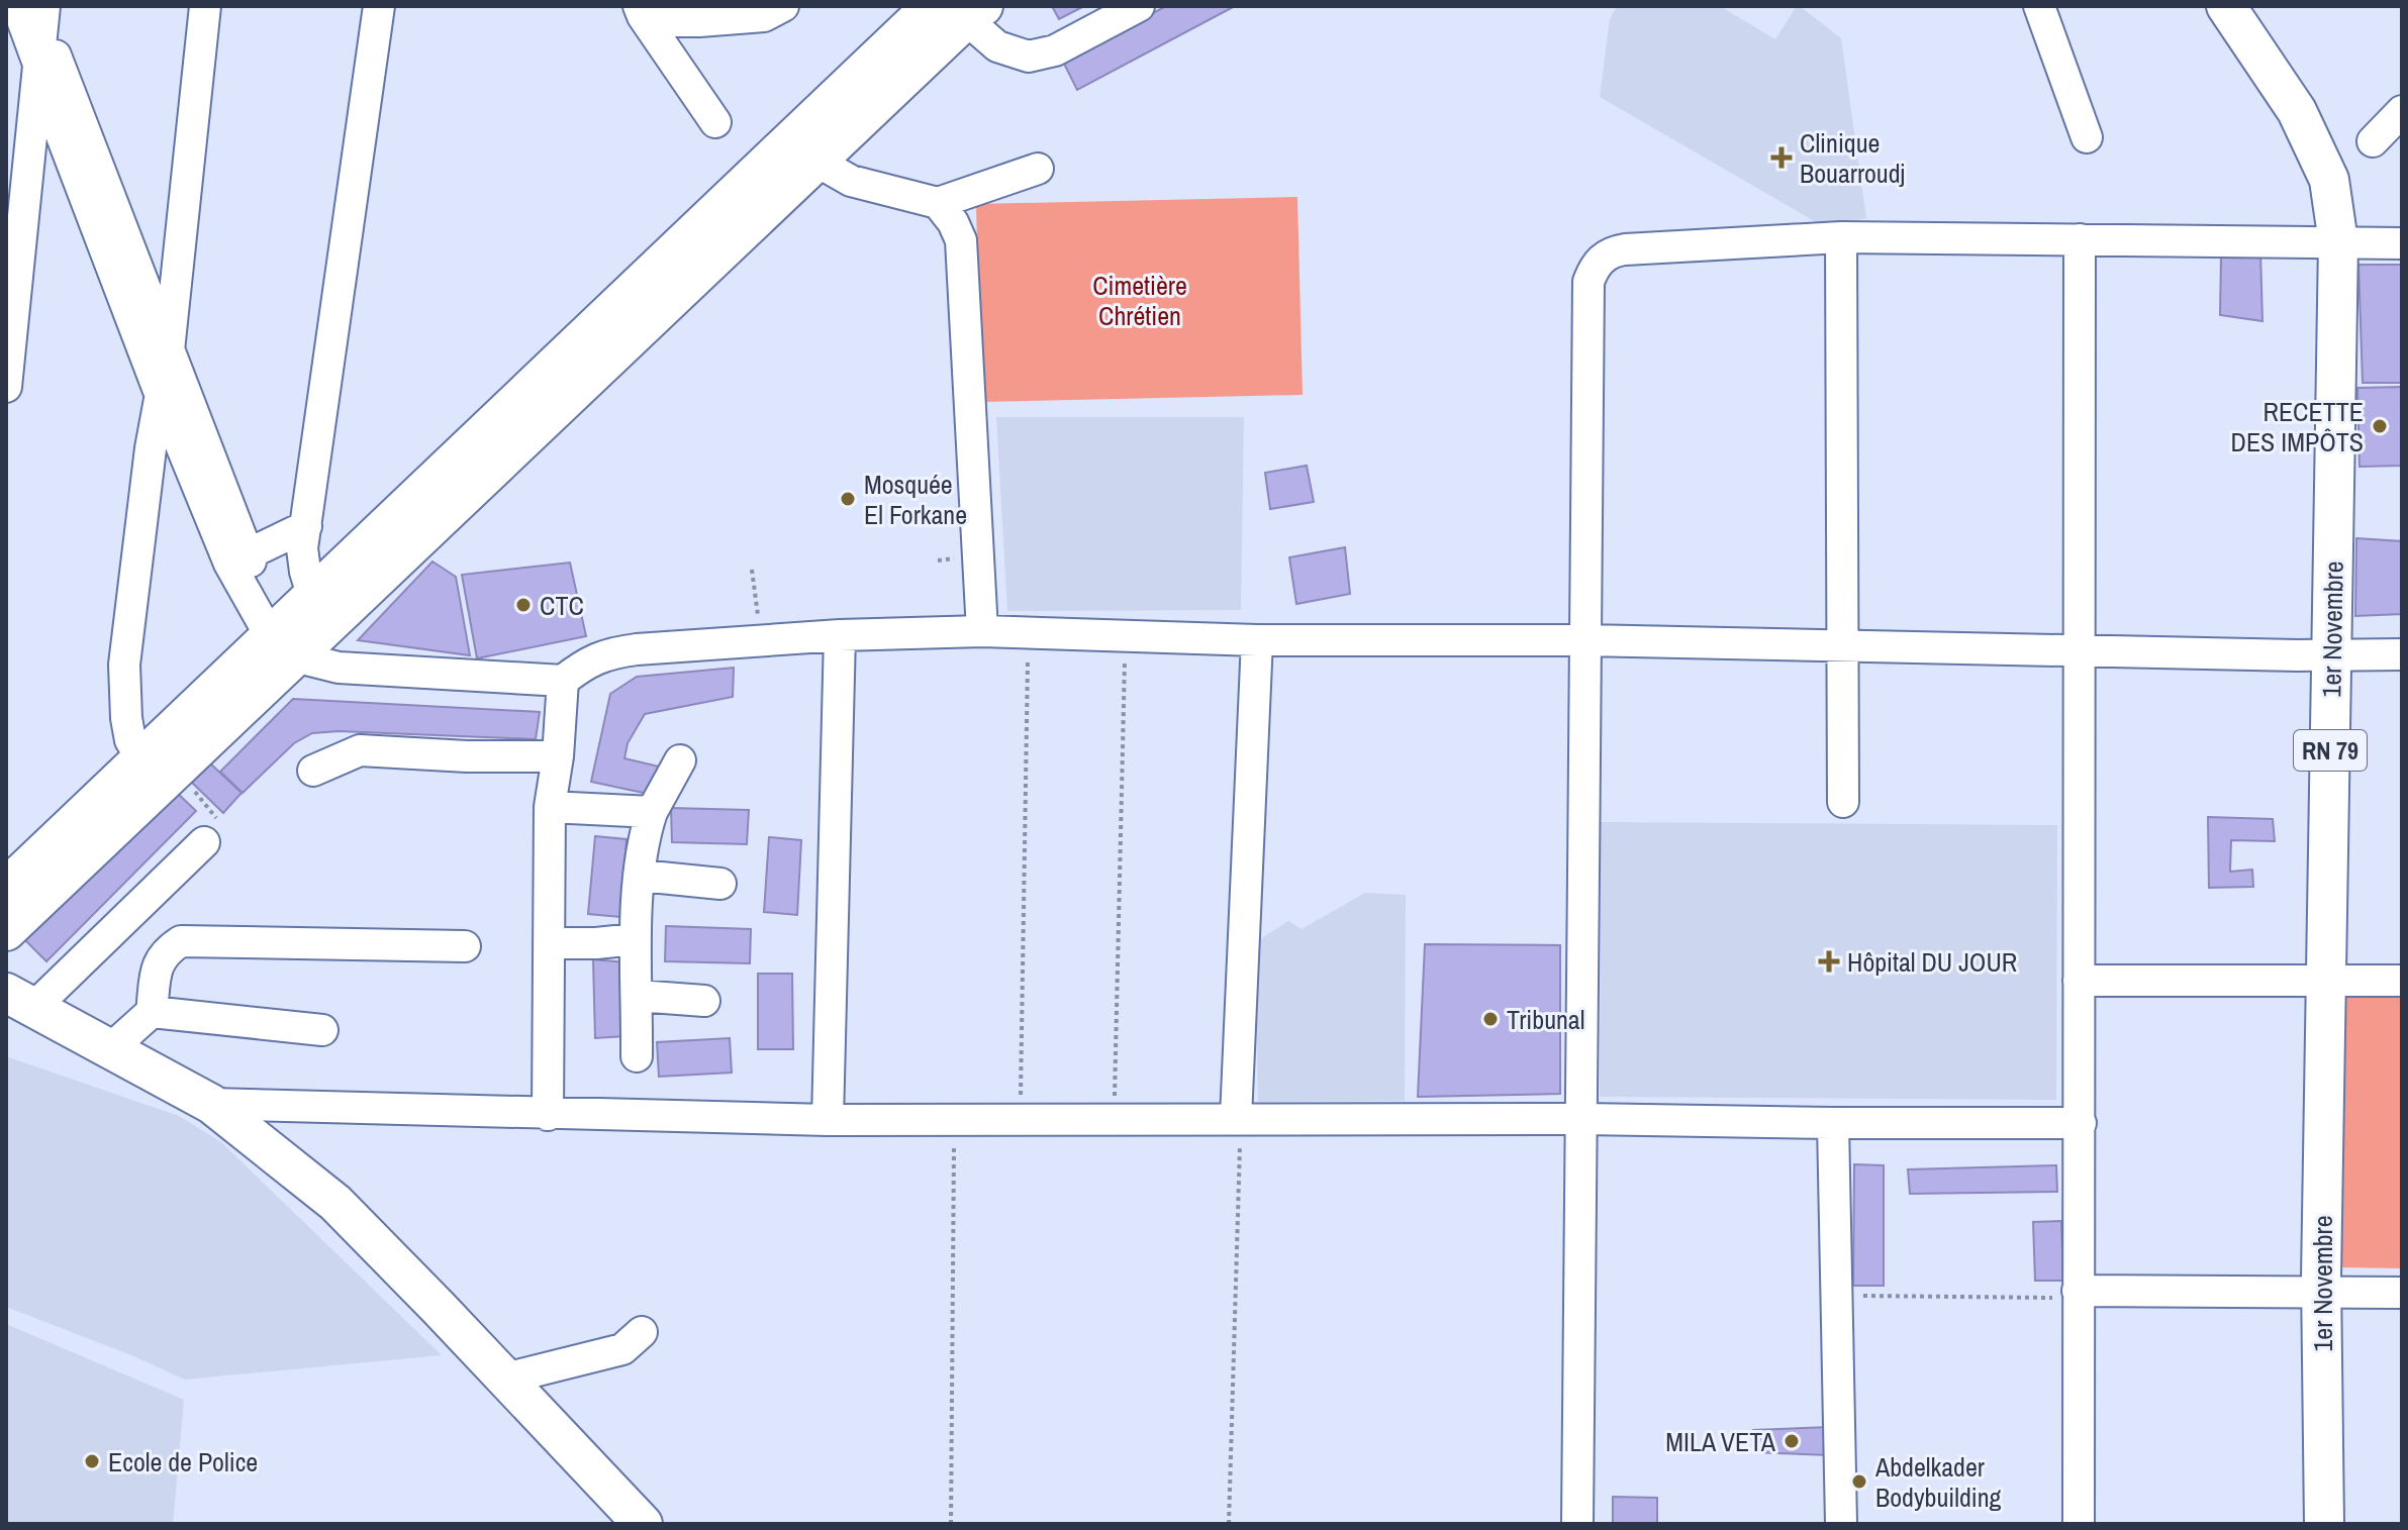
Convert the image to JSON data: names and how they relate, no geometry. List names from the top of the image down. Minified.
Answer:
{"streets":{"main road":["1er Novembre","RN 79"]},"parks":["Cimetière Chrétien"],"places":{"health":["Clinique Bouarroudj","Hôpital DU JOUR"],"other":["RECETTE DES IMPÔTS","Mosquée El Forkane","CTC","Tribunal","MILA VETA","Ecole de Police","Abdelkader Bodybuilding"]}}
